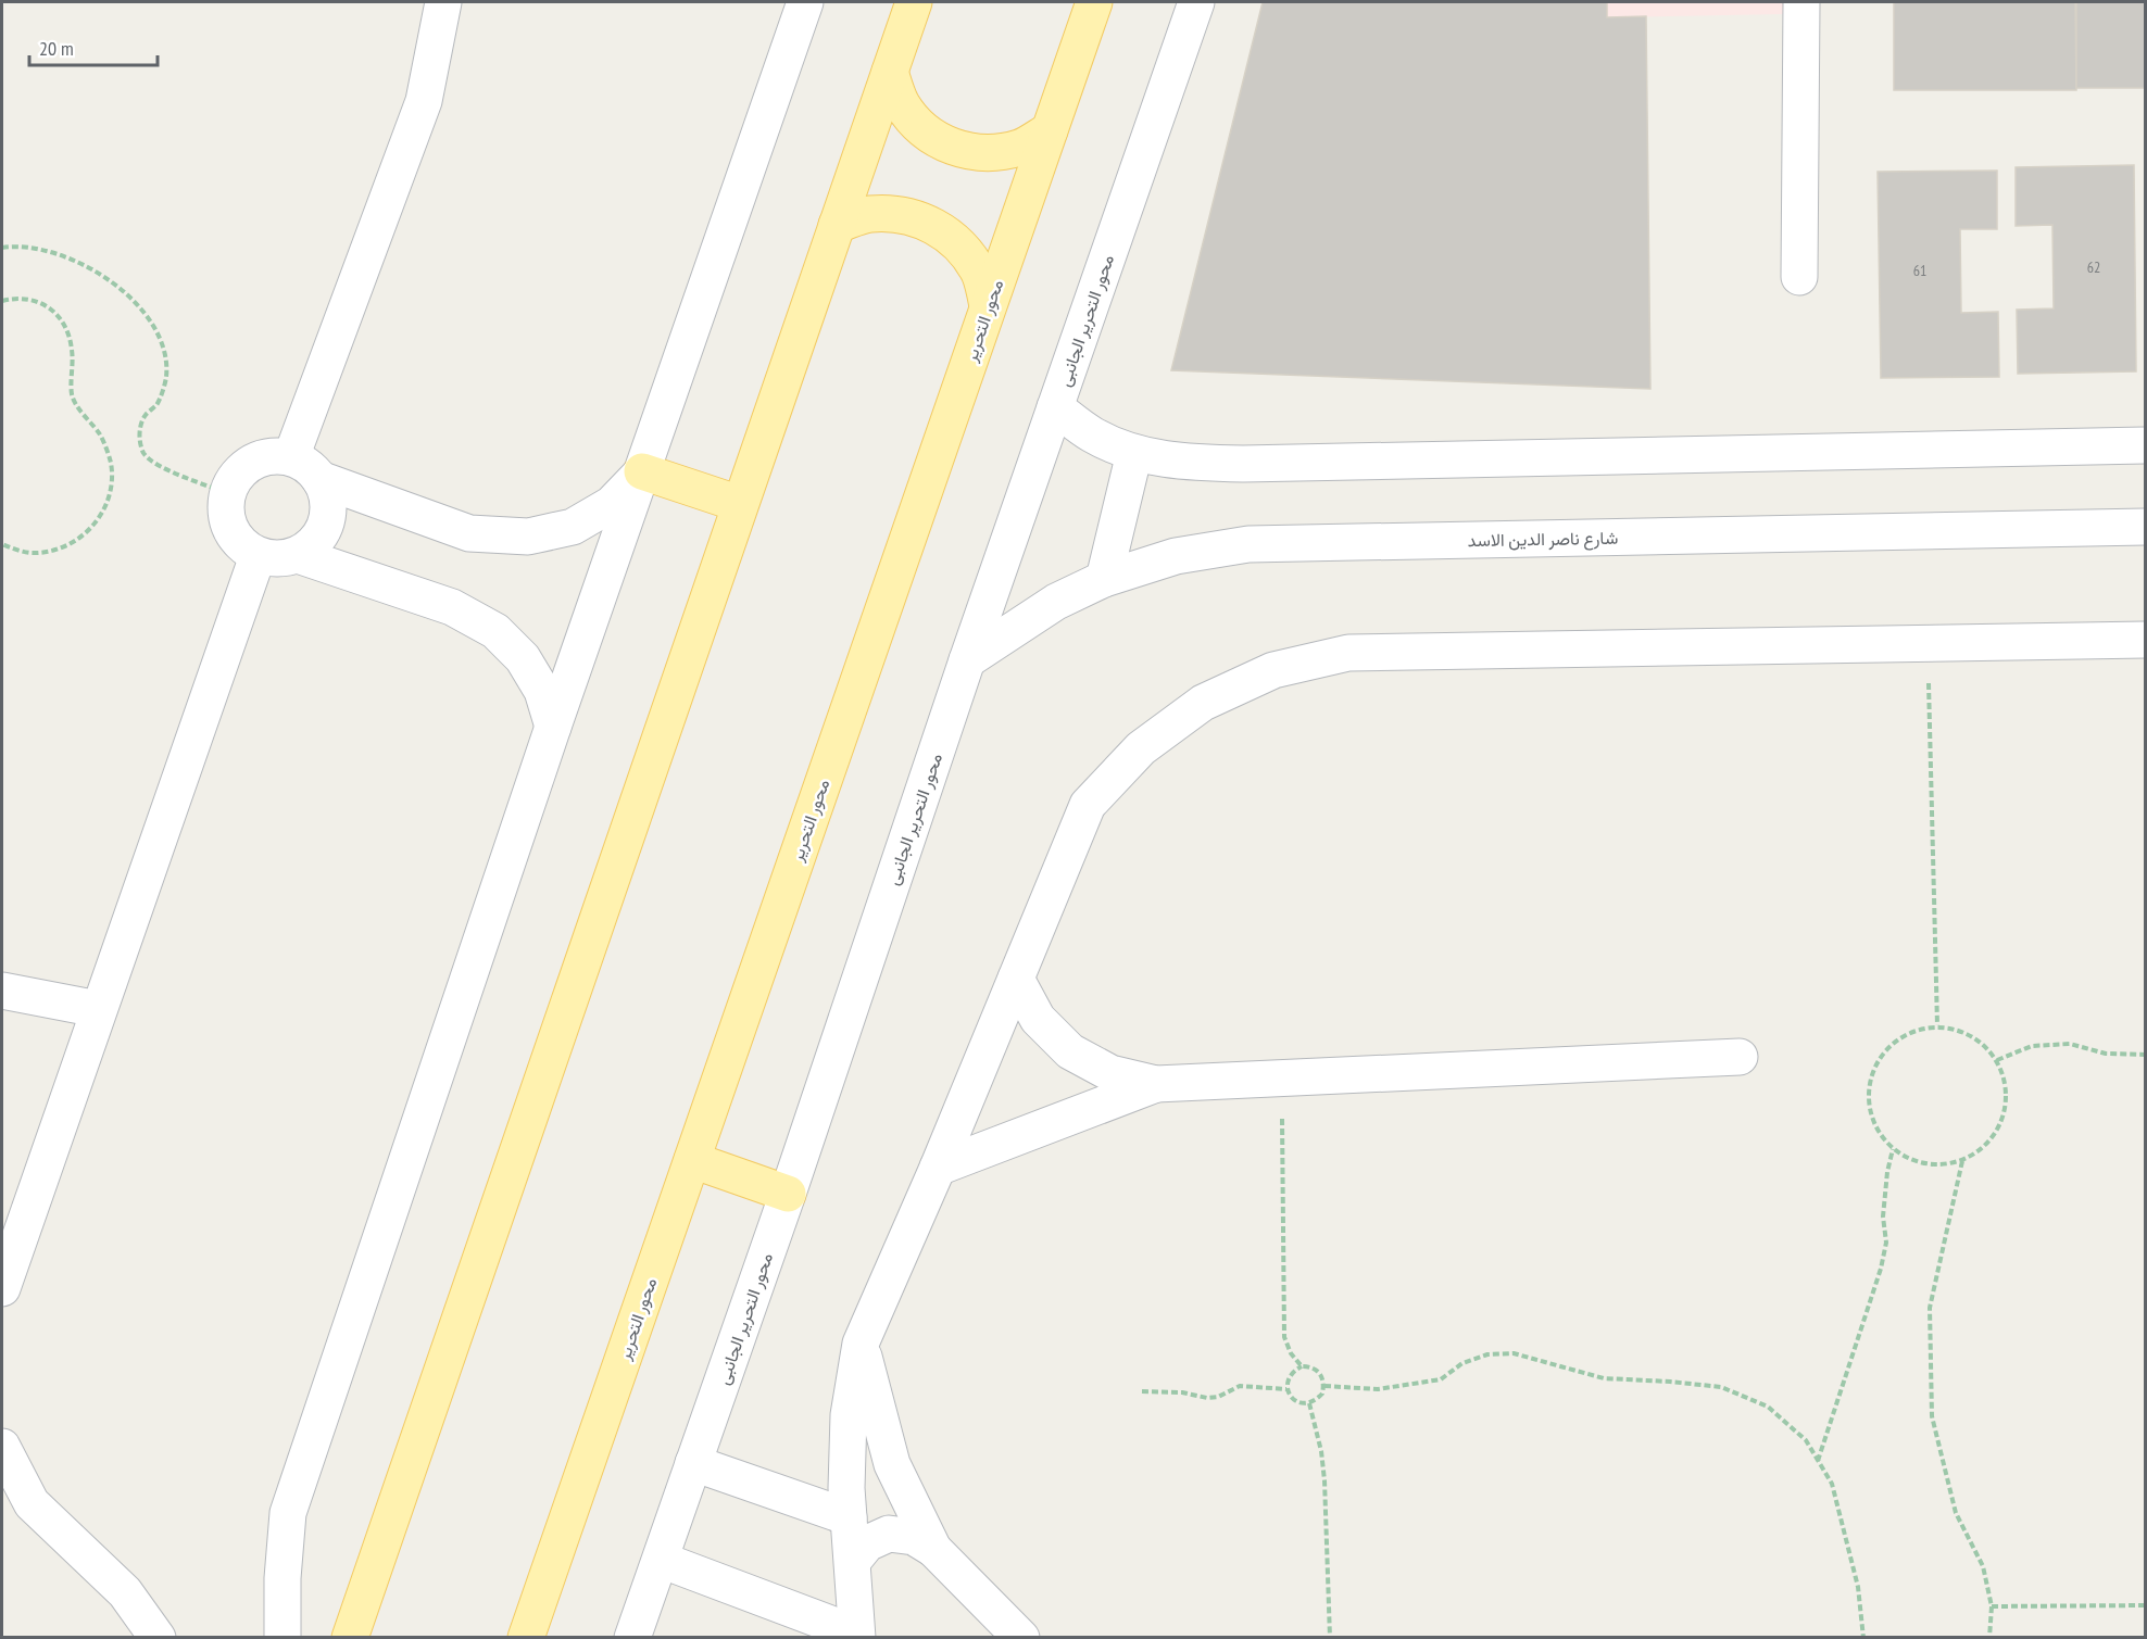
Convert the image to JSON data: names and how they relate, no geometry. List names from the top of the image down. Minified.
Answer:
{"streets":{"main road":["محور التحرير"],"street":["محور التحرير الجانبى","شارع ناصر الدين الاسد"]},"crossings":[["محور التحرير الجانبى","شارع ناصر الدين الاسد"]],"house_numbers":["62","61"],"scale_bar":"20 m"}
